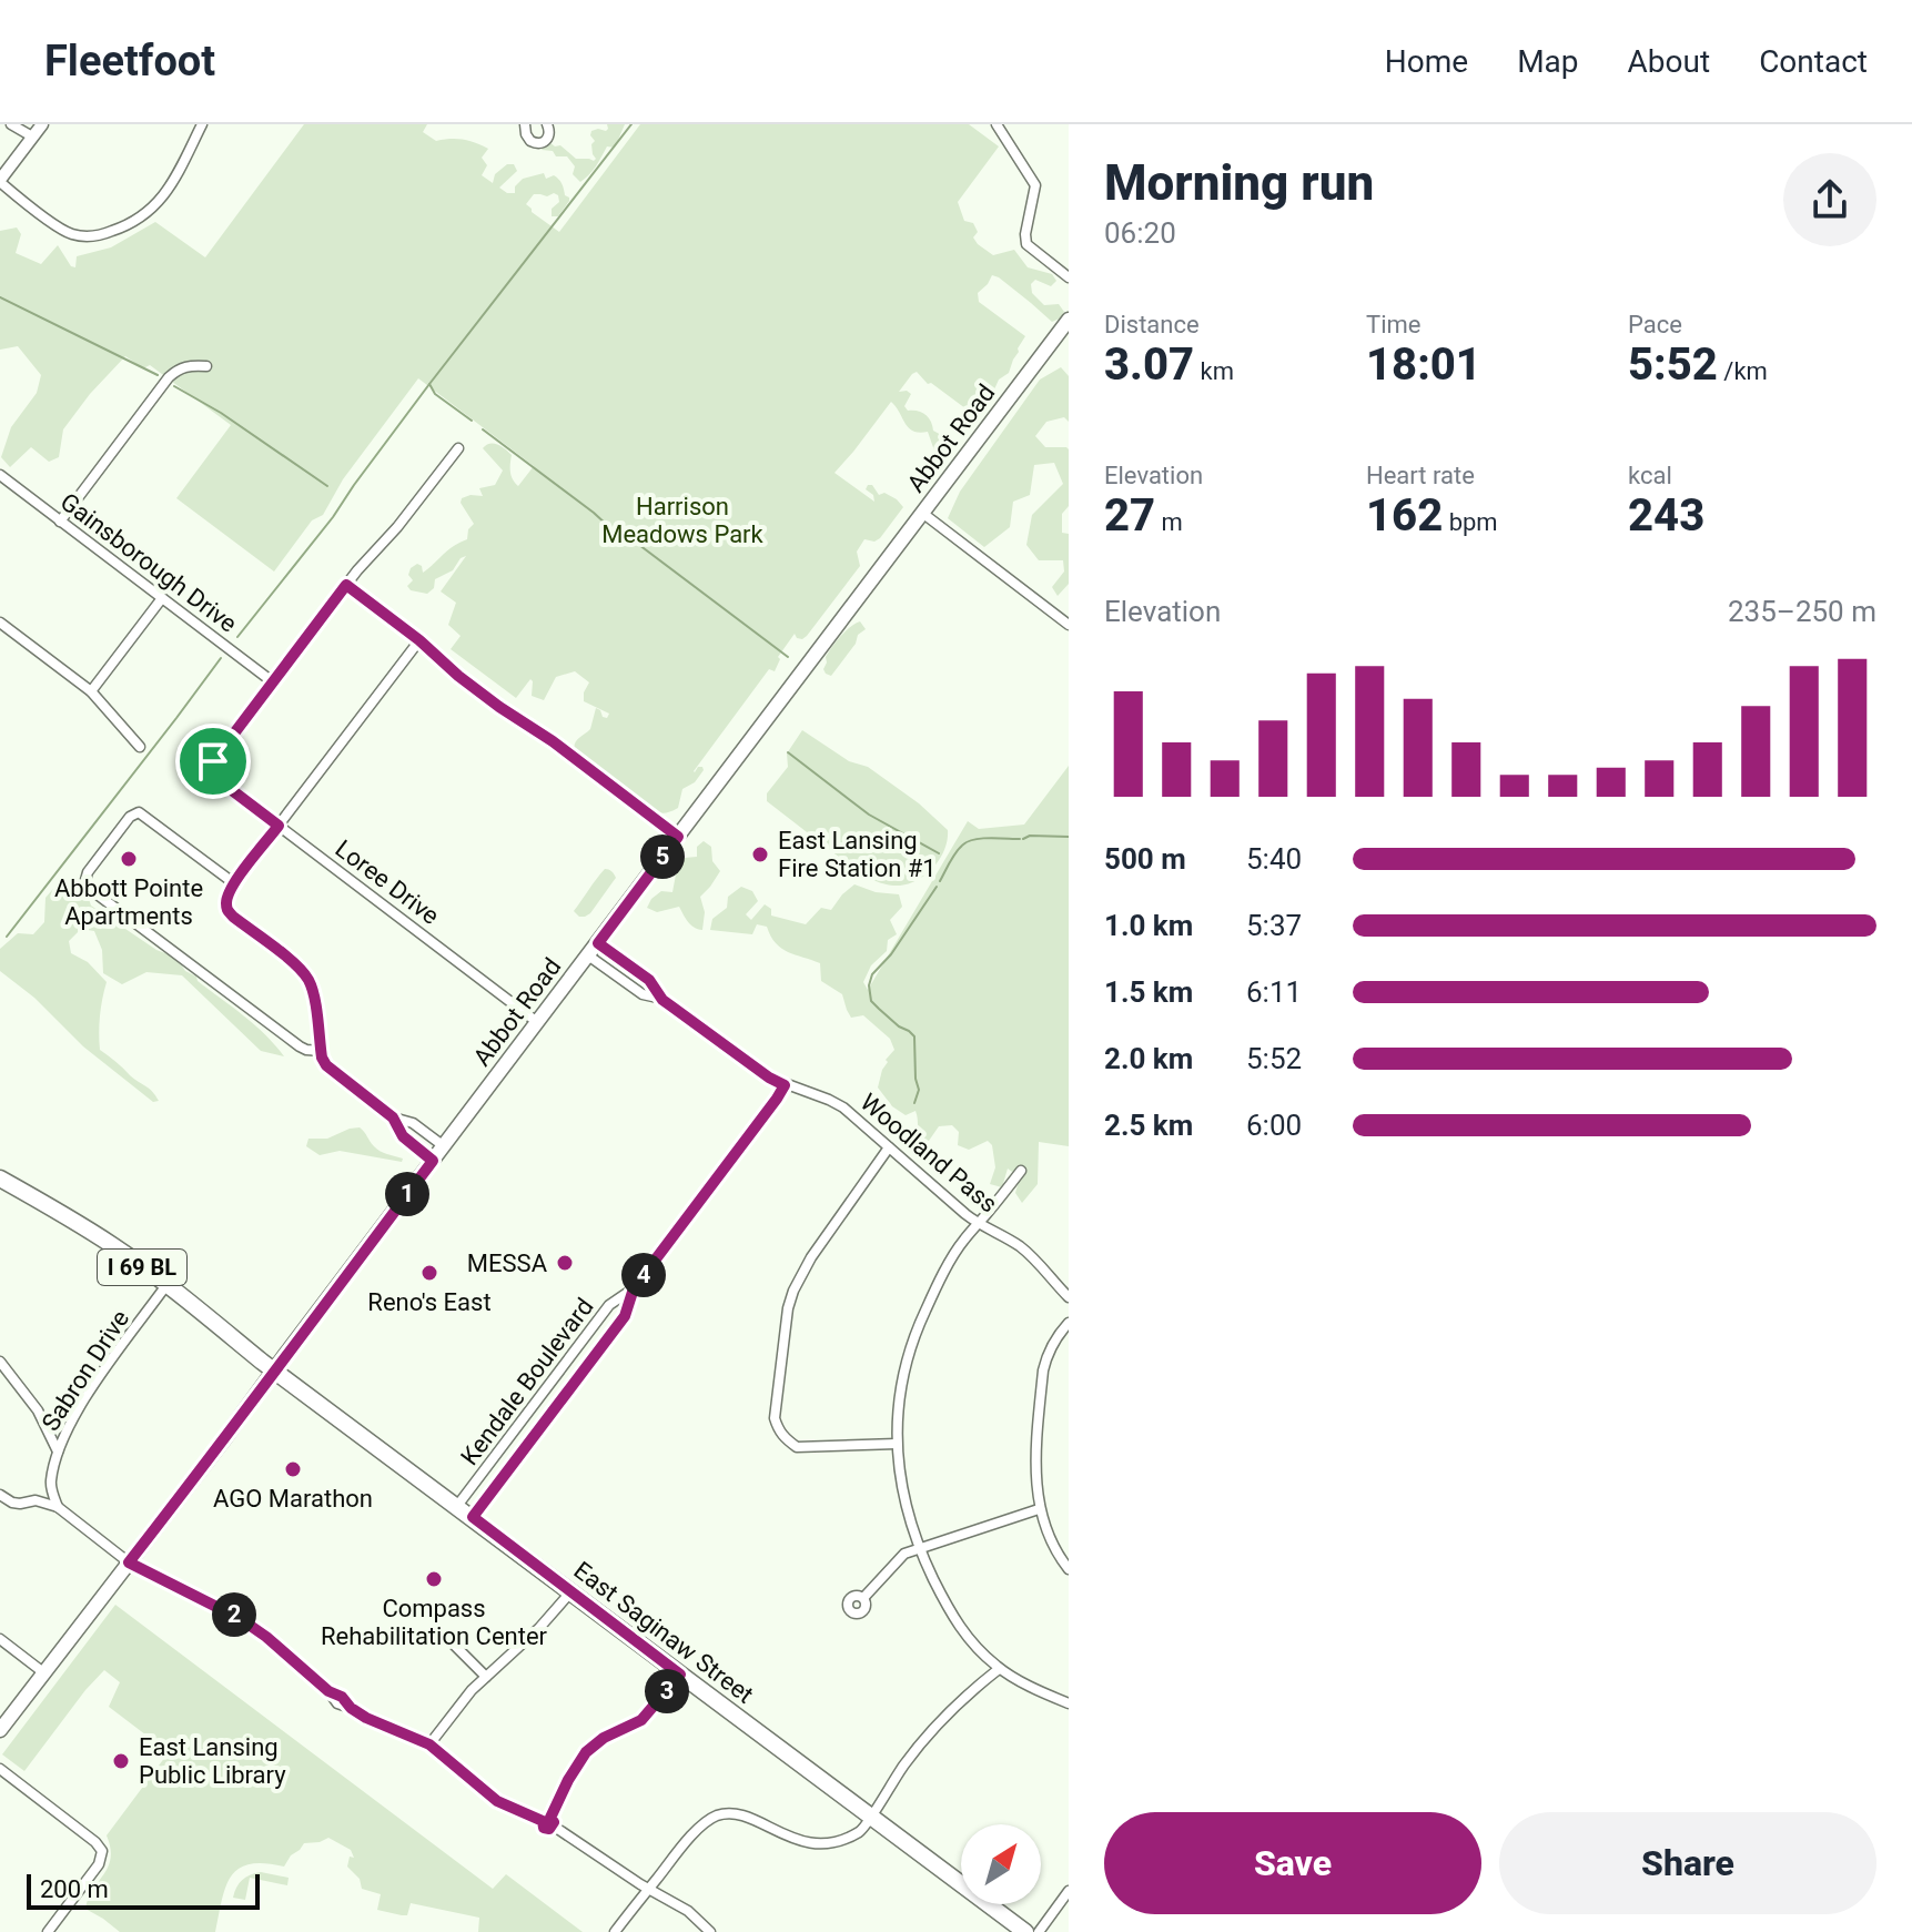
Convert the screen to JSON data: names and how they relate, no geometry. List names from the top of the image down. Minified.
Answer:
{"streets":{"main road":["Abbot Road","I 69 BL","East Saginaw Street"],"street":["Gainsborough Drive","Loree Drive","Woodland Pass","Sabron Drive","Kendale Boulevard"]},"crossings":[["Abbot Road","Loree Drive"],["Abbot Road","Woodland Pass"],["Abbot Road","I 69 BL"],["Abbot Road","East Saginaw Street"],["Gainsborough Drive","Loree Drive"],["Woodland Pass","Kendale Boulevard"],["I 69 BL","Sabron Drive"],["I 69 BL","East Saginaw Street"],["Kendale Boulevard","East Saginaw Street"]],"parks":["Harrison Meadows Park"],"places":["East Lansing Fire Station #1","Abbott Pointe Apartments","MESSA","Reno's East","AGO Marathon","Compass Rehabilitation Center","East Lansing Public Library"],"scale_bar":"200 m","north":"top right","page":{"header":"Fleetfoot","nav":["Home","Map","About","Contact"],"heading":["Morning run","06:20"],"stats":[["Distance","3.07 km"],["Time","18:01"],["Pace","5:52 /km"],["Elevation","27 m"],["Heart rate","162 bpm"],["kcal","243"]],"chart":["Elevation","235–250 m"],"list":[{"name":"500 m","note":"5:40"},{"name":"1.0 km","note":"5:37"},{"name":"1.5 km","note":"6:11"},{"name":"2.0 km","note":"5:52"},{"name":"2.5 km","note":"6:00"}],"pins":["5","1","4","2","3"],"buttons":["Save","Share"],"scale":"200 m"}}
